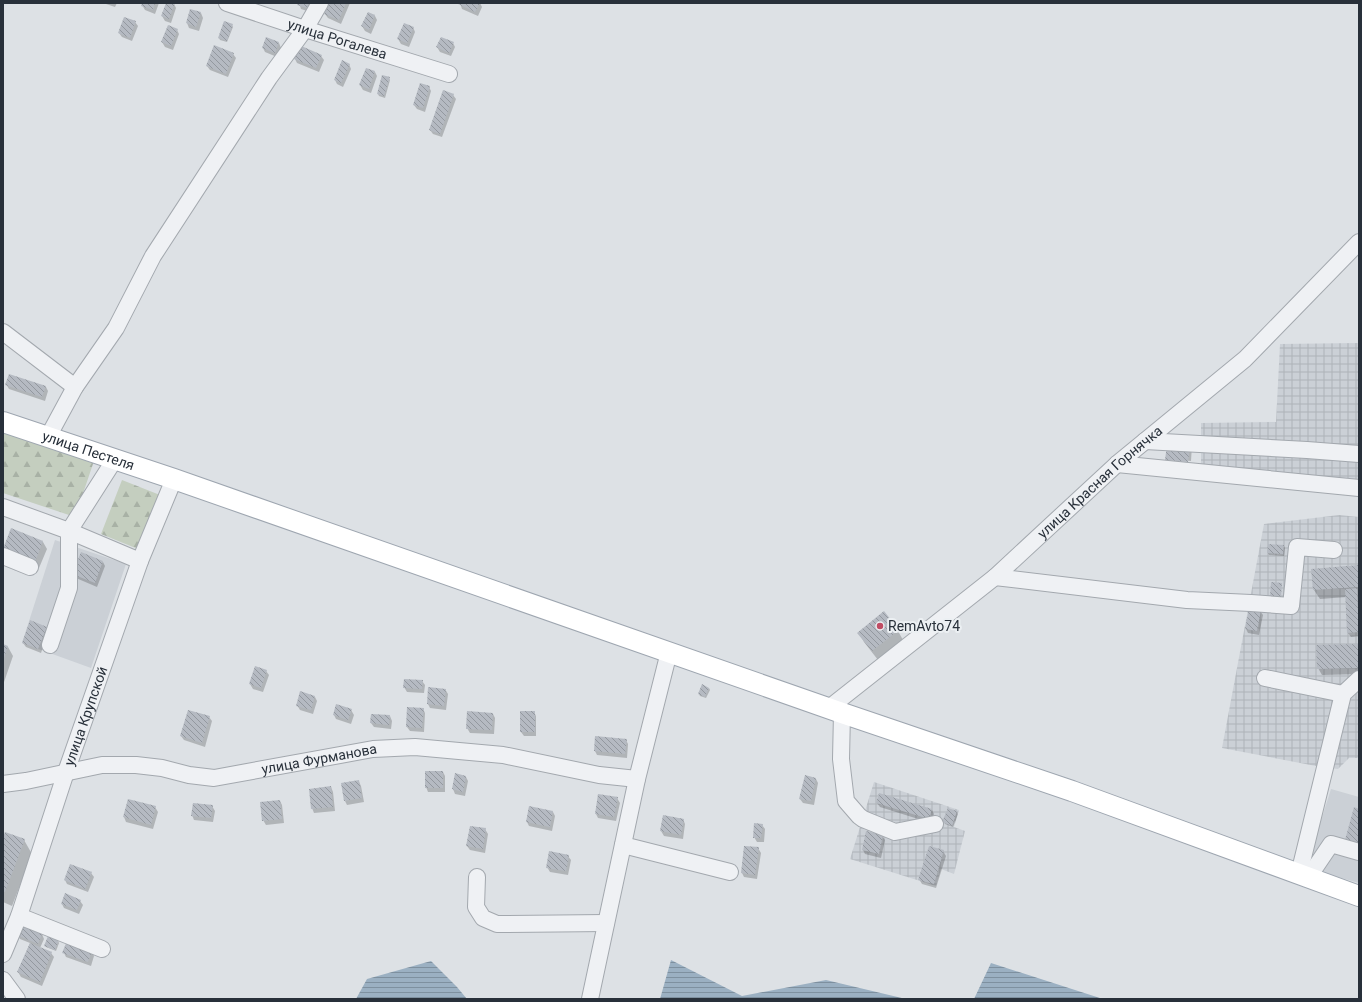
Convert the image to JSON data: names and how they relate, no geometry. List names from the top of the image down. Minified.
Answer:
{"streets":{"main road":["улица Пестеля"],"street":["улица Рогалева","улица Красная Горнячка","улица Крупской","улица Фурманова"]},"crossings":[["улица Пестеля","улица Красная Горнячка"],["улица Пестеля","улица Крупской"],["улица Крупской","улица Фурманова"]],"places":["RemAvto74"]}
